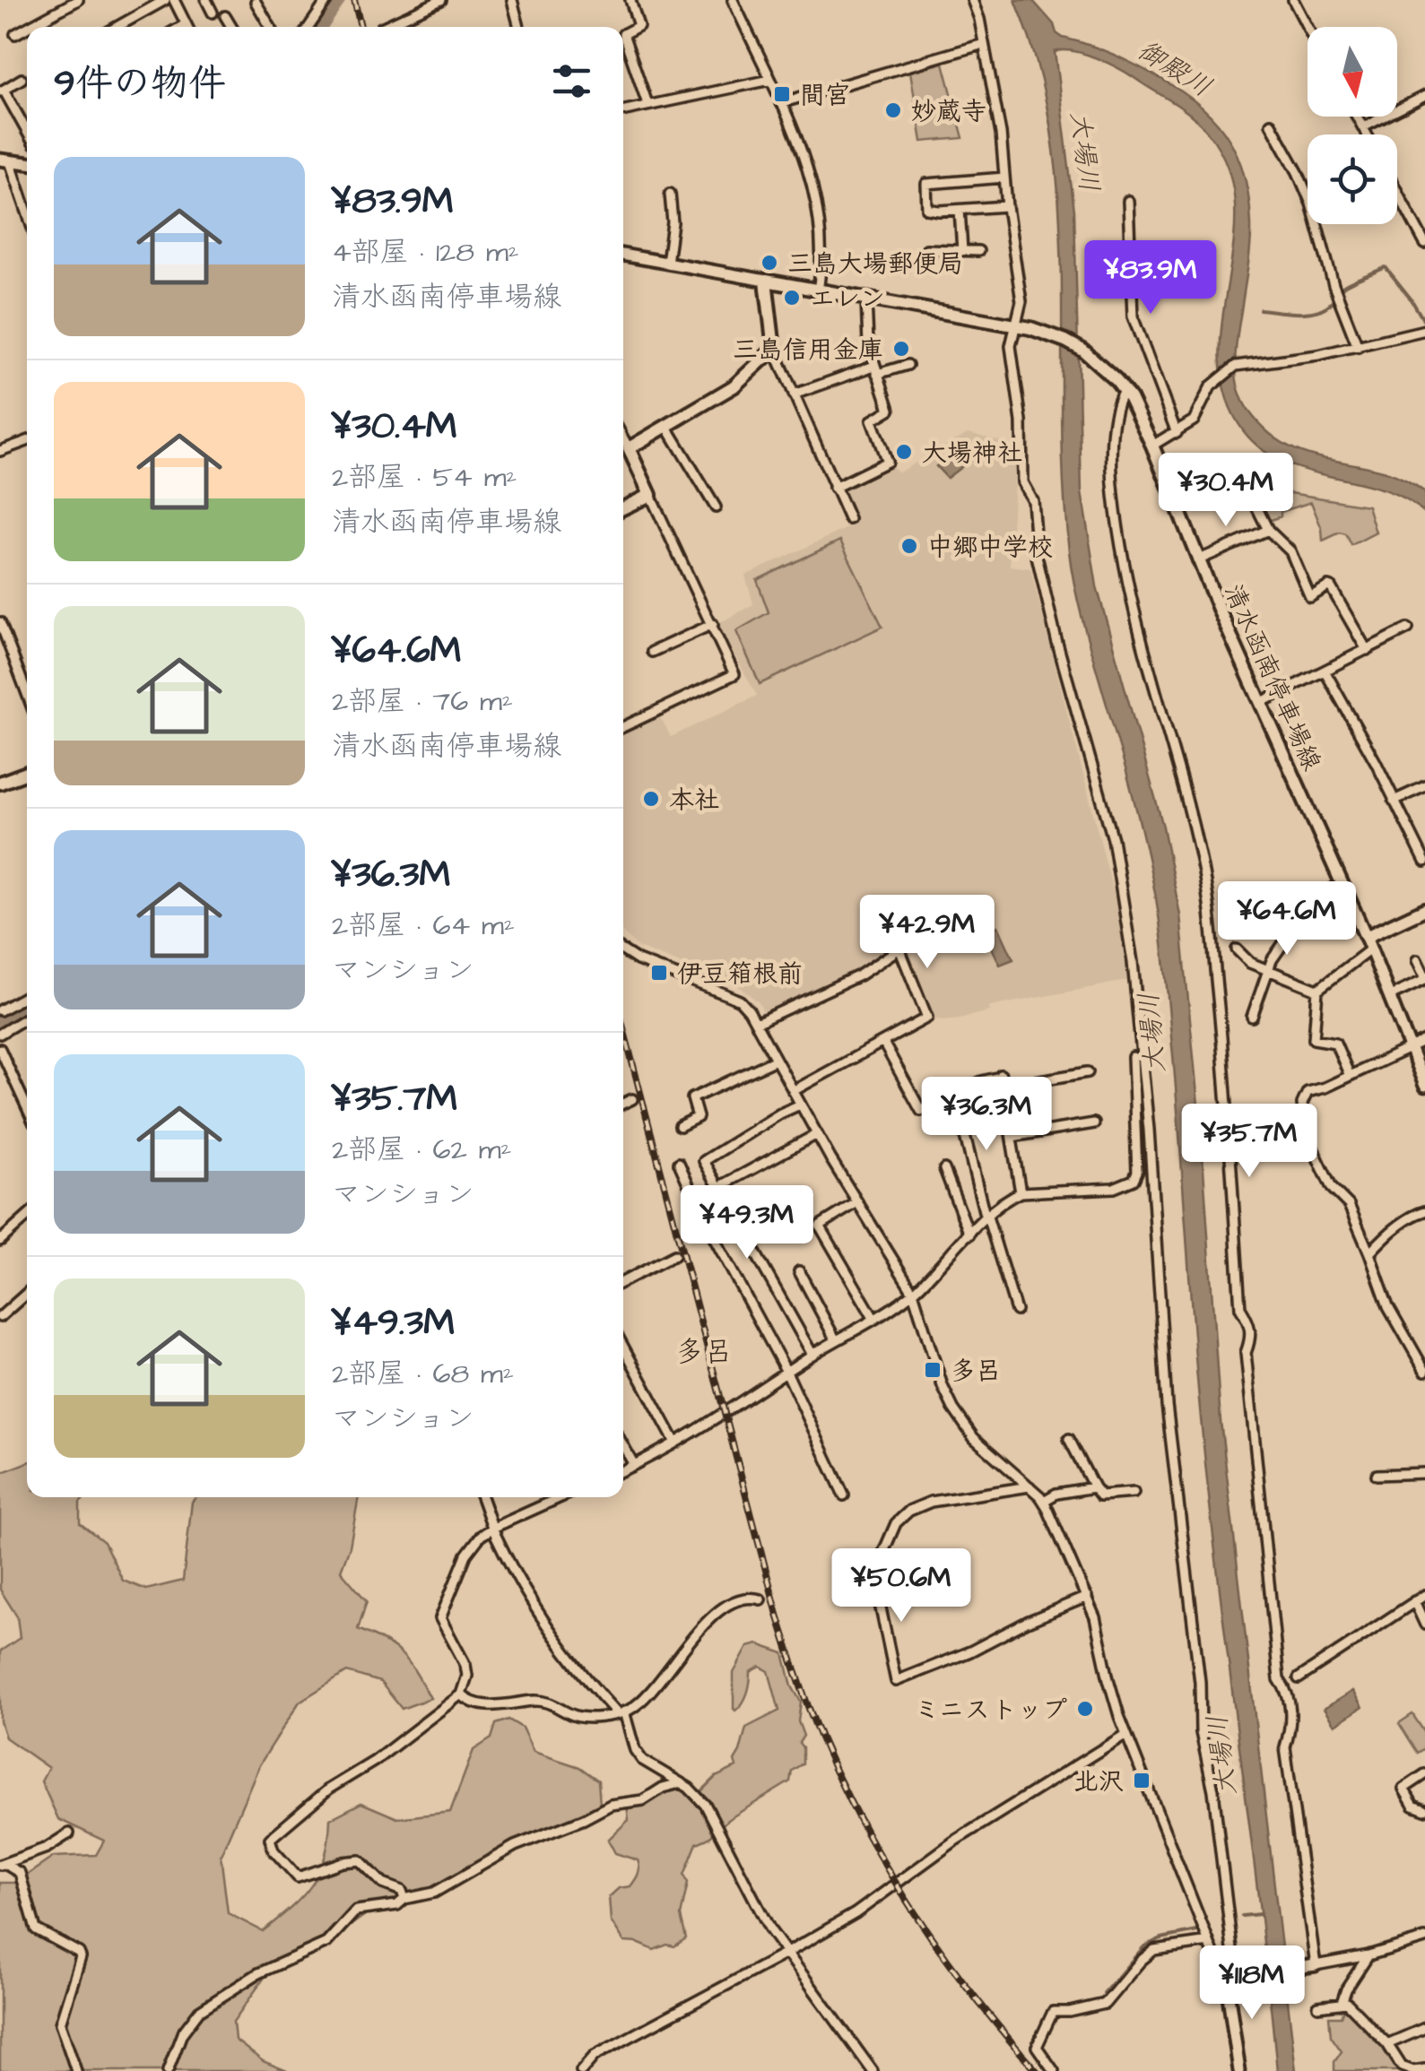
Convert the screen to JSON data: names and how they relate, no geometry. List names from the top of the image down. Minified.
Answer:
{"streets":{"main road":["清水函南停車場線"]},"districts":["多呂"],"water":["御殿川","大場川"],"places":{"transit":["間宮","伊豆箱根前","多呂","北沢"],"other":["妙蔵寺","三島大場郵便局","エレン","三島信用金庫","大場神社","中郷中学校","本社","ミニストップ"]},"north":"bottom","page":{"heading":"9件の物件","list":[{"name":"¥83.9M","note":"4部屋 · 128 m² · 清水函南停車場線"},{"name":"¥30.4M","note":"2部屋 · 54 m² · 清水函南停車場線"},{"name":"¥64.6M","note":"2部屋 · 76 m² · 清水函南停車場線"},{"name":"¥36.3M","note":"2部屋 · 64 m² · マンション"},{"name":"¥35.7M","note":"2部屋 · 62 m² · マンション"},{"name":"¥49.3M","note":"2部屋 · 68 m² · マンション"}],"price":["¥83.9M","¥30.4M","¥64.6M","¥42.9M","¥36.3M","¥35.7M","¥49.3M","¥50.6M","¥118M"]}}
